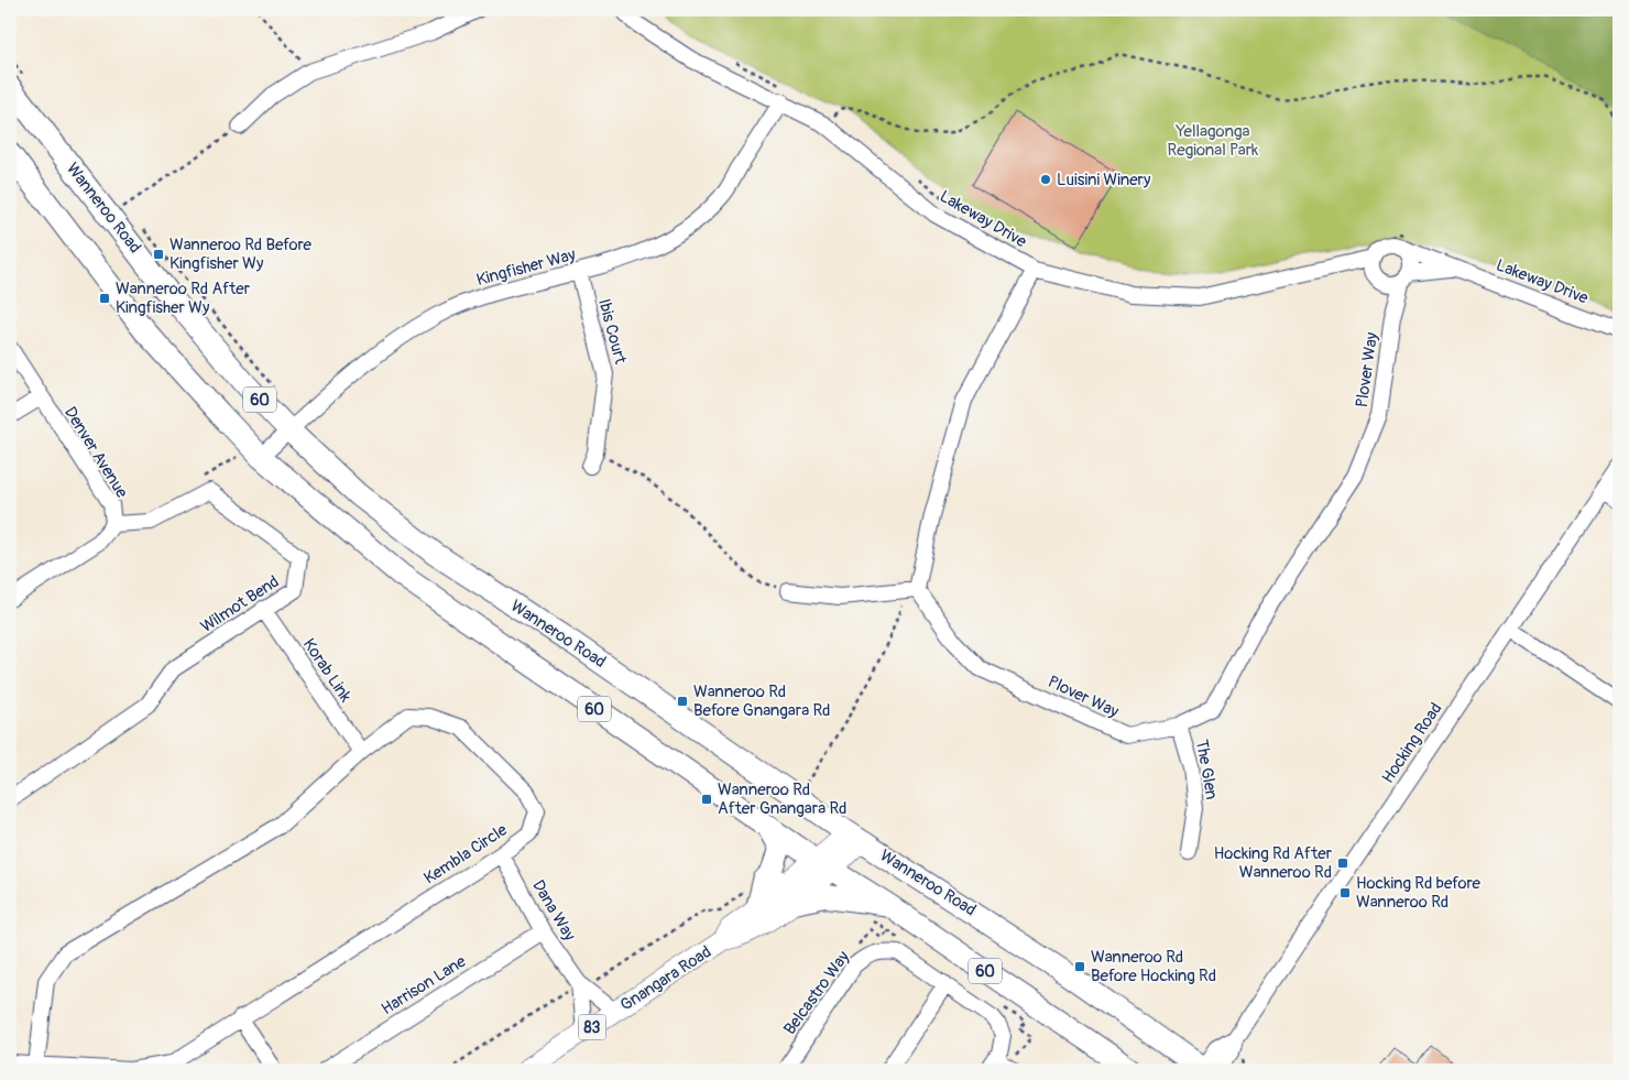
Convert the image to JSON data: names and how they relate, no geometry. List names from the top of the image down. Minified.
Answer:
{"streets":{"highway":["Wanneroo Road","60","83"],"main road":["Gnangara Road"],"street":["Lakeway Drive","Kingfisher Way","Ibis Court","Plover Way","Denver Avenue","Wilmot Bend","Korab Link","Hocking Road","The Glen","Kembla Circle","Dana Way","Harrison Lane","Belcastro Way"]},"crossings":[["Wanneroo Road","Kingfisher Way"],["Wanneroo Road","Hocking Road"],["Wanneroo Road","Gnangara Road"],["Lakeway Drive","Kingfisher Way"],["Lakeway Drive","Plover Way"],["Kingfisher Way","Ibis Court"],["Kingfisher Way","60"],["Plover Way","The Glen"],["60","Gnangara Road"],["60","83"],["Denver Avenue","Wilmot Bend"],["Wilmot Bend","Korab Link"],["Korab Link","Kembla Circle"],["Kembla Circle","Dana Way"],["Dana Way","Gnangara Road"],["Dana Way","Harrison Lane"],["Gnangara Road","83"]],"parks":["Yellagonga Regional Park"],"places":{"other":["Luisini Winery"],"transit":["Wanneroo Rd Before Kingfisher Wy","Wanneroo Rd After Kingfisher Wy","Wanneroo Rd Before Gnangara Rd","Wanneroo Rd After Gnangara Rd","Hocking Rd After Wanneroo Rd","Hocking Rd before Wanneroo Rd","Wanneroo Rd Before Hocking Rd"]}}
